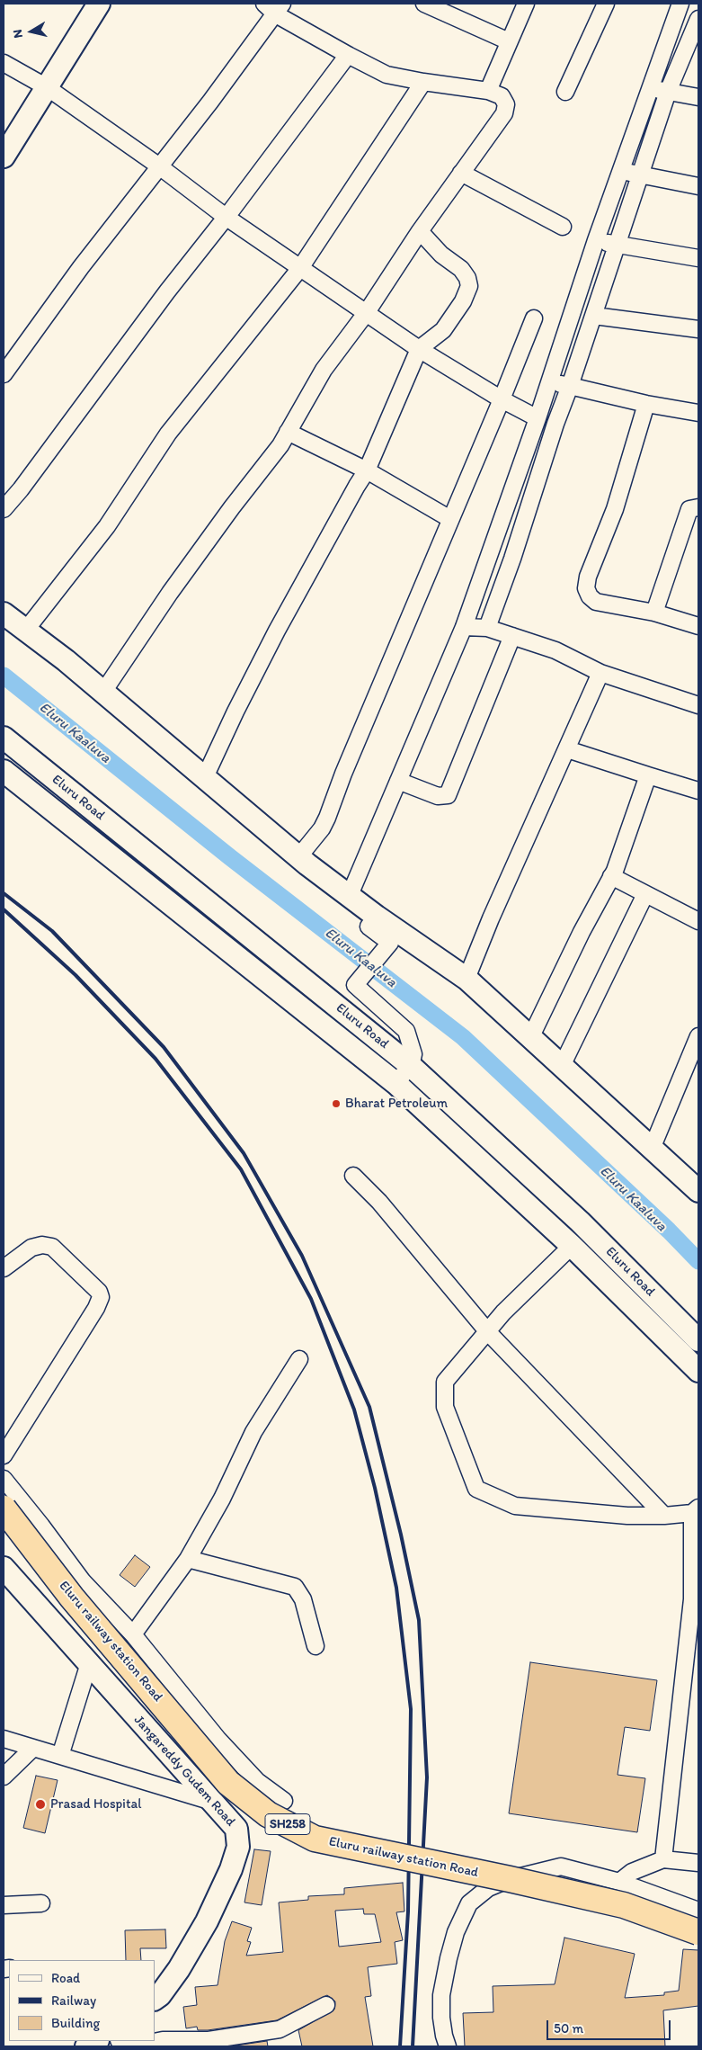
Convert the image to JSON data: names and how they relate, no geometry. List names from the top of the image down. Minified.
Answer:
{"streets":{"main road":["Eluru Road","Eluru railway station Road","Jangareddy Gudem Road","SH258"]},"water":["Eluru Kaaluva"],"places":["Bharat Petroleum","Prasad Hospital"],"legend":["Road","Railway","Building"],"scale_bar":"50 m","north":"left"}
